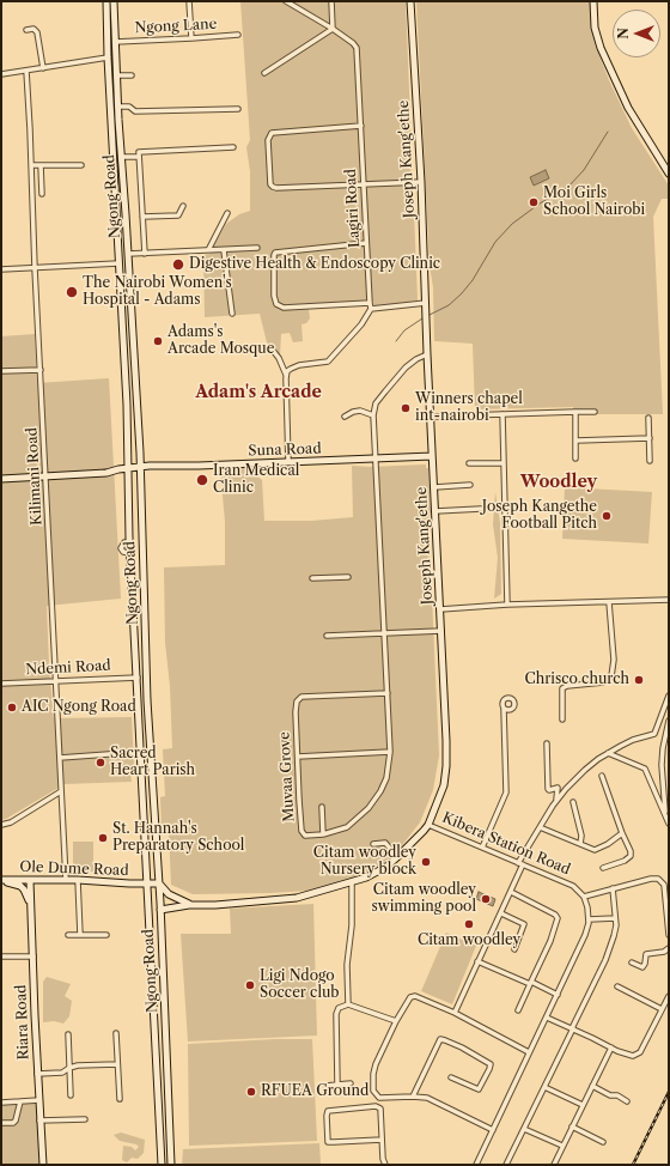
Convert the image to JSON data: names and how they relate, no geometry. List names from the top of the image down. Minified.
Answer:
{"streets":{"main road":["Joseph Kang'ethe","Ngong Road","Suna Road","Ole Dume Road","Riara Road"],"street":["Ngong Lane","Lagiri Road","Kilimani Road","Ndemi Road","Muvaa Grove","Kibera Station Road"]},"crossings":[["Ngong Lane","Ngong Road"],["Joseph Kang'ethe","Ngong Road"],["Joseph Kang'ethe","Suna Road"],["Joseph Kang'ethe","Kibera Station Road"],["Ngong Road","Suna Road"],["Ngong Road","Ndemi Road"],["Ngong Road","Ole Dume Road"],["Suna Road","Kilimani Road"],["Kilimani Road","Ndemi Road"],["Kilimani Road","Ole Dume Road"],["Ole Dume Road","Riara Road"]],"districts":["Adam's Arcade","Woodley"],"places":["Moi Girls School Nairobi","Digestive Health & Endoscopy Clinic","The Nairobi Women's Hospital - Adams","Adams's Arcade Mosque","Winners chapel int-nairobi","Iran Medical Clinic","Joseph Kangethe Football Pitch","Chrisco church","AIC Ngong Road","Sacred Heart Parish","St. Hannah's Preparatory School","Citam woodley Nursery block","Citam woodley swimming pool","Citam woodley","Ligi Ndogo Soccer club","RFUEA Ground"],"north":"left"}
